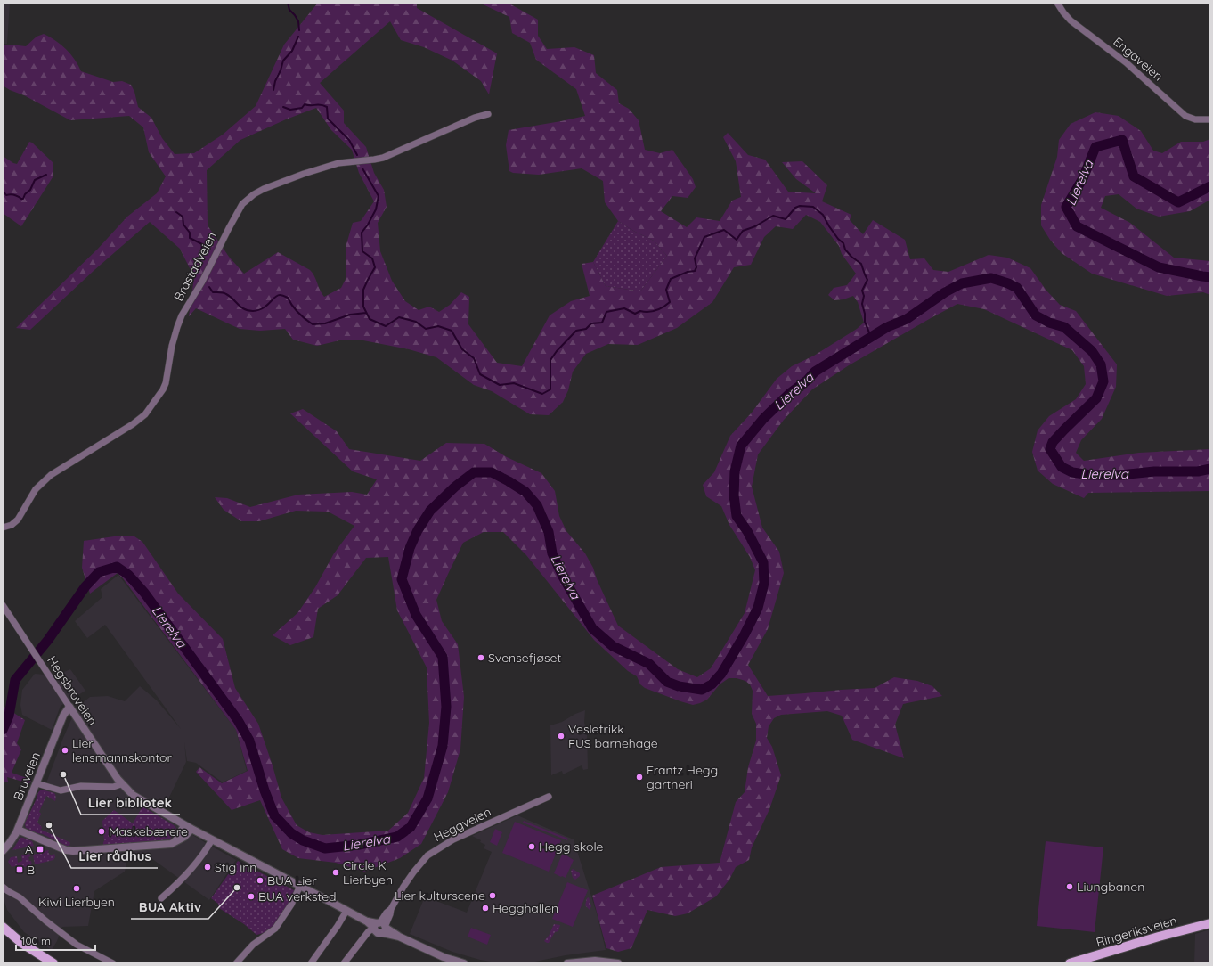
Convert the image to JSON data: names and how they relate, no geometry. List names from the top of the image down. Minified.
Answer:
{"streets":{"main road":["Ringeriksveien"],"street":["Engaveien","Brastadveien","Hegsbroveien","Bruveien","Heggveien"]},"crossings":[["Hegsbroveien","Bruveien"],["Hegsbroveien","Heggveien"]],"water":["Lierelva"],"places":{"other":["Svensefjøset","Veslefrikk FUS barnehage","Lier lensmannskontor","Lier bibliotek","Frantz Hegg gartneri","Lier rådhus","Maskebærere","Hegg skole","Stig inn","Circle K Lierbyen","BUA Lier","Liungbanen","BUA Aktiv","Kiwi Lierbyen","Lier kulturscene","BUA verksted","Hegghallen"],"transit":["A","B"]},"scale_bar":"100 m"}
